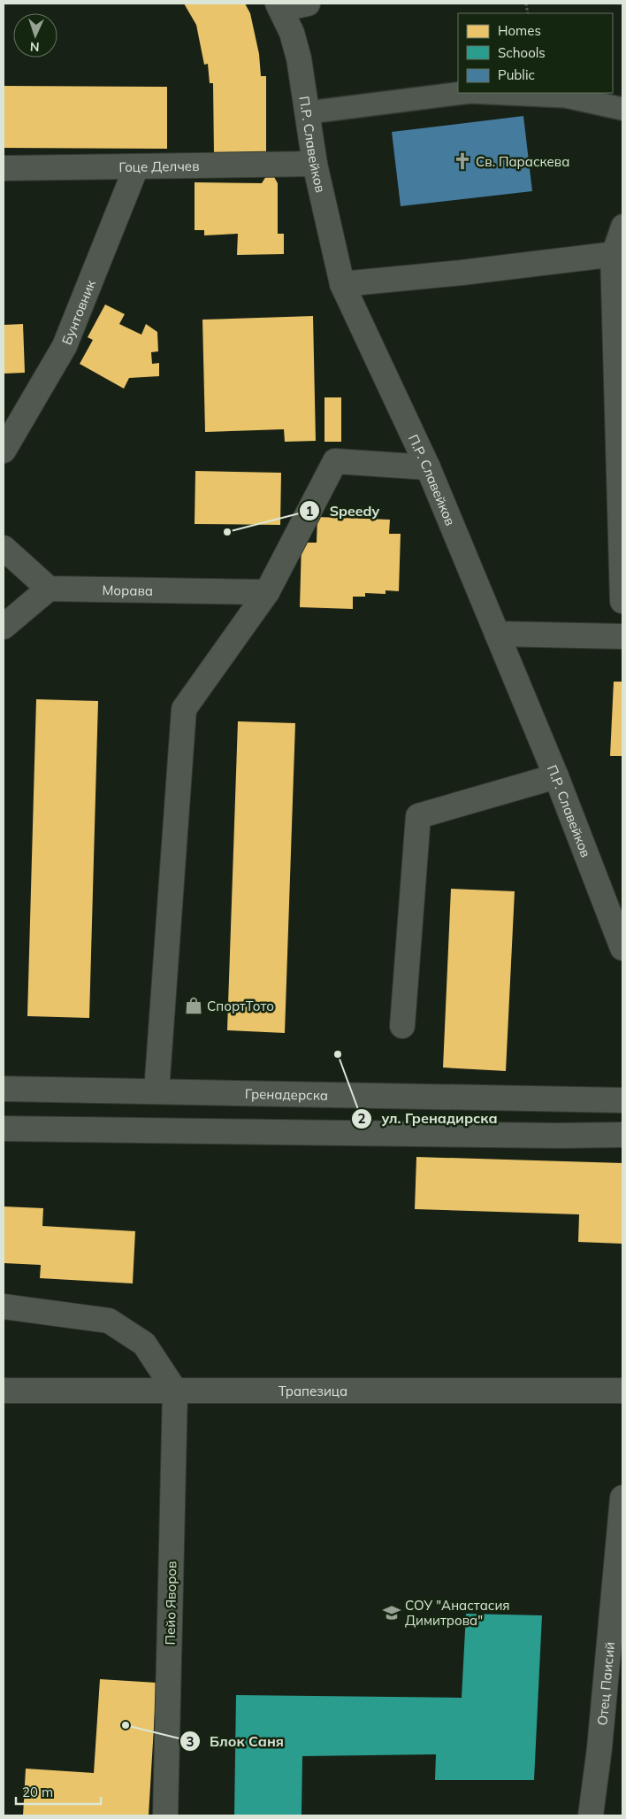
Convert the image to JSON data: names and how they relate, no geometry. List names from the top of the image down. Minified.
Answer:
{"streets":{"street":["П.Р. Славейков","Гоце Делчев","Бунтовник","Морава","Гренадерска","Трапезица","Пейо Яворов","Отец Паисий"]},"crossings":[["П.Р. Славейков","Гоце Делчев"],["Гоце Делчев","Бунтовник"],["Трапезица","Пейо Яворов"]],"places":{"church":["Св. Параскева"],"other":["Speedy","ул. Гренадирска","Блок Саня"],"shop":["СпортТото"],"school or university":["СОУ \"Анастасия Димитрова\""]},"legend":["Homes","Schools","Public"],"scale_bar":"20 m","north":"bottom"}
